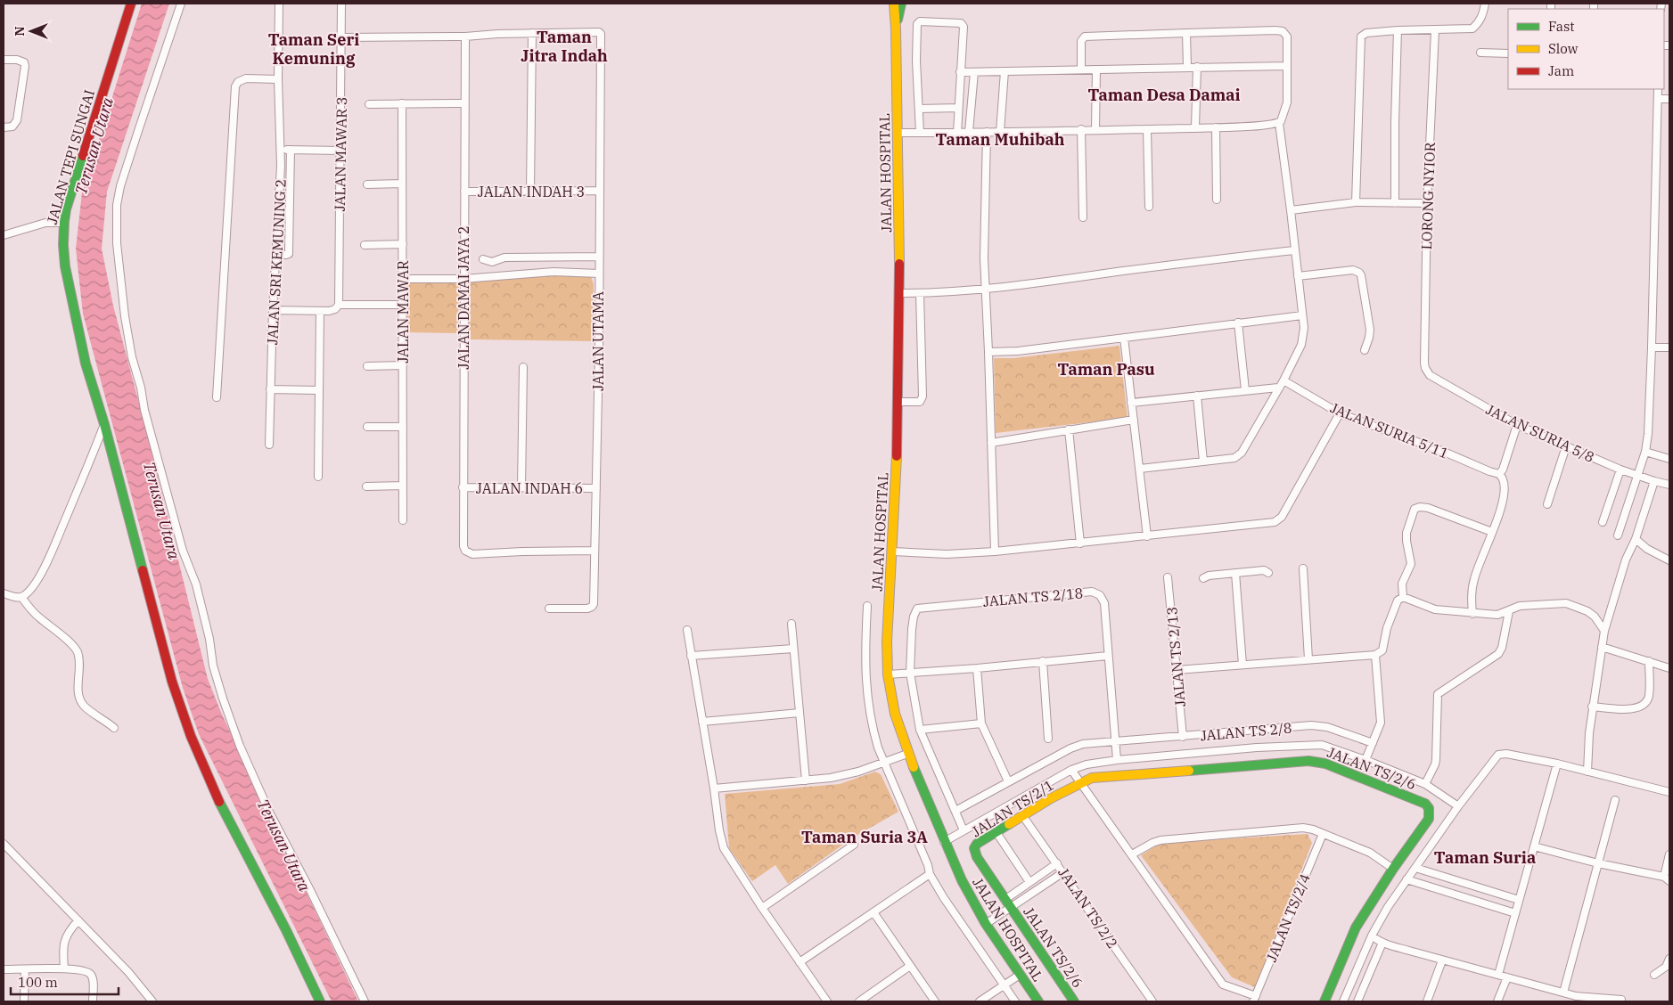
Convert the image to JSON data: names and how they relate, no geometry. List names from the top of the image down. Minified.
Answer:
{"streets":{"street":["JALAN MAWAR 3","JALAN TEPI SUNGAI","JALAN HOSPITAL","JALAN INDAH 3","LORONG NYIOR","JALAN SRI KEMUNING 2","JALAN DAMAI JAYA 2","JALAN MAWAR","JALAN UTAMA","JALAN SURIA 5/11","JALAN SURIA 5/8","JALAN INDAH 6","JALAN TS 2/18","JALAN TS 2/13","JALAN TS 2/8","JALAN TS/2/6","JALAN TS/2/1","JALAN TS/2/2","JALAN TS/2/4"]},"crossings":[["JALAN INDAH 3","JALAN DAMAI JAYA 2"],["JALAN INDAH 3","JALAN UTAMA"],["LORONG NYIOR","JALAN SURIA 5/8"],["JALAN DAMAI JAYA 2","JALAN UTAMA"],["JALAN DAMAI JAYA 2","JALAN INDAH 6"],["JALAN UTAMA","JALAN INDAH 6"],["JALAN TS 2/18","JALAN TS 2/8"],["JALAN TS 2/13","JALAN TS 2/8"],["JALAN TS/2/6","JALAN TS/2/1"],["JALAN TS/2/1","JALAN TS/2/2"]],"districts":["Taman Jitra Indah","Taman Seri Kemuning","Taman Desa Damai","Taman Muhibah","Taman Pasu","Taman Suria 3A","Taman Suria"],"water":["Terusan Utara"],"legend":["Fast","Slow","Jam"],"scale_bar":"100 m","north":"left"}
